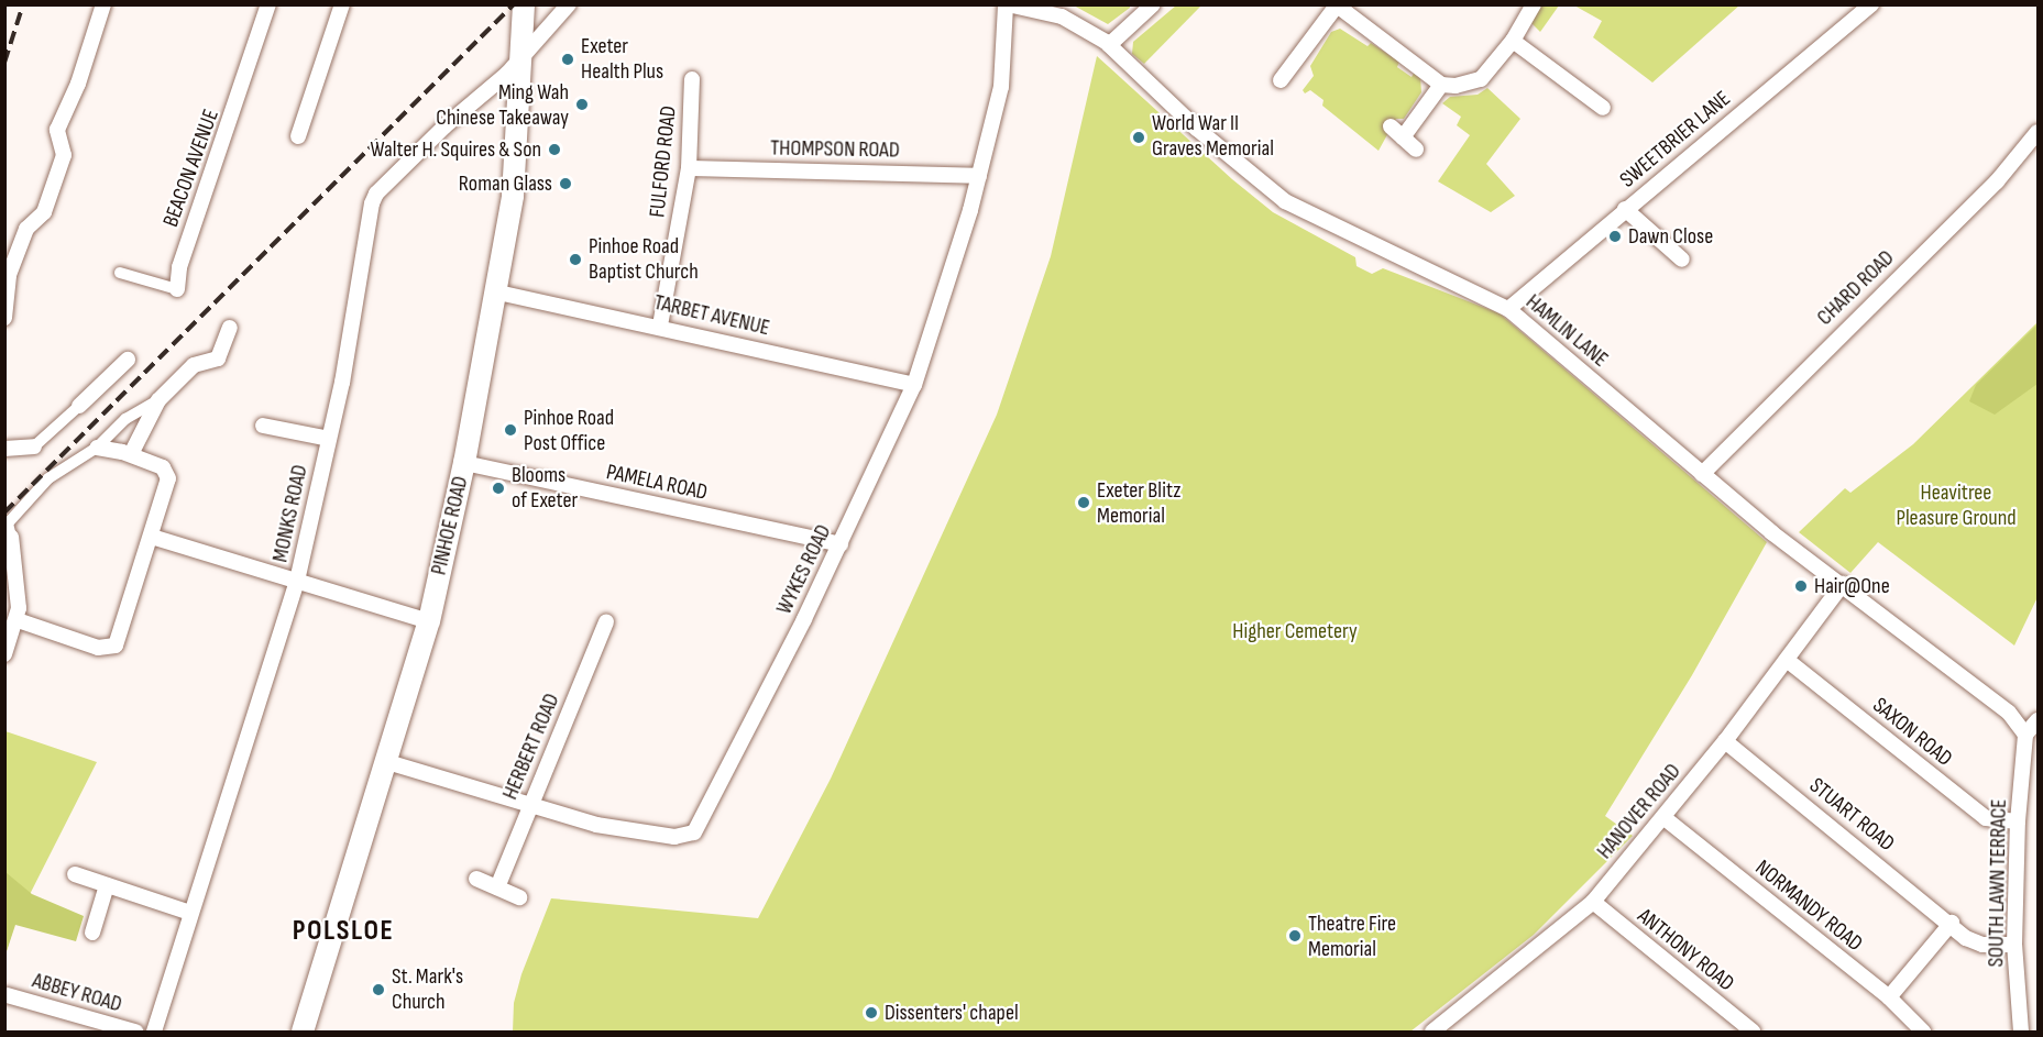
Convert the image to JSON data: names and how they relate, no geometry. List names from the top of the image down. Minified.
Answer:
{"streets":{"main road":["PINHOE ROAD"],"street":["SWEETBRIER LANE","THOMPSON ROAD","FULFORD ROAD","BEACON AVENUE","CHARD ROAD","TARBET AVENUE","HAMLIN LANE","PAMELA ROAD","MONKS ROAD","WYKES ROAD","SAXON ROAD","HERBERT ROAD","HANOVER ROAD","STUART ROAD","SOUTH LAWN TERRACE","NORMANDY ROAD","ANTHONY ROAD","ABBEY ROAD"]},"crossings":[["SWEETBRIER LANE","HAMLIN LANE"],["THOMPSON ROAD","FULFORD ROAD"],["THOMPSON ROAD","WYKES ROAD"],["FULFORD ROAD","TARBET AVENUE"],["CHARD ROAD","HAMLIN LANE"],["TARBET AVENUE","PINHOE ROAD"],["TARBET AVENUE","WYKES ROAD"],["HAMLIN LANE","WYKES ROAD"],["HAMLIN LANE","HANOVER ROAD"],["HAMLIN LANE","SOUTH LAWN TERRACE"],["PAMELA ROAD","PINHOE ROAD"],["PAMELA ROAD","WYKES ROAD"],["MONKS ROAD","PINHOE ROAD"],["PINHOE ROAD","WYKES ROAD"],["WYKES ROAD","HERBERT ROAD"],["SAXON ROAD","HANOVER ROAD"],["SAXON ROAD","SOUTH LAWN TERRACE"],["HANOVER ROAD","STUART ROAD"],["HANOVER ROAD","NORMANDY ROAD"],["HANOVER ROAD","ANTHONY ROAD"],["STUART ROAD","SOUTH LAWN TERRACE"]],"districts":["POLSLOE"],"parks":["Heavitree Pleasure Ground","Higher Cemetery"],"places":["Exeter Health Plus","Ming Wah Chinese Takeaway","World War II Graves Memorial","Walter H. Squires & Son","Roman Glass","Dawn Close","Pinhoe Road Baptist Church","Pinhoe Road Post Office","Blooms of Exeter","Exeter Blitz Memorial","Hair@One","Theatre Fire Memorial","St. Mark's Church","Dissenters' chapel"]}
